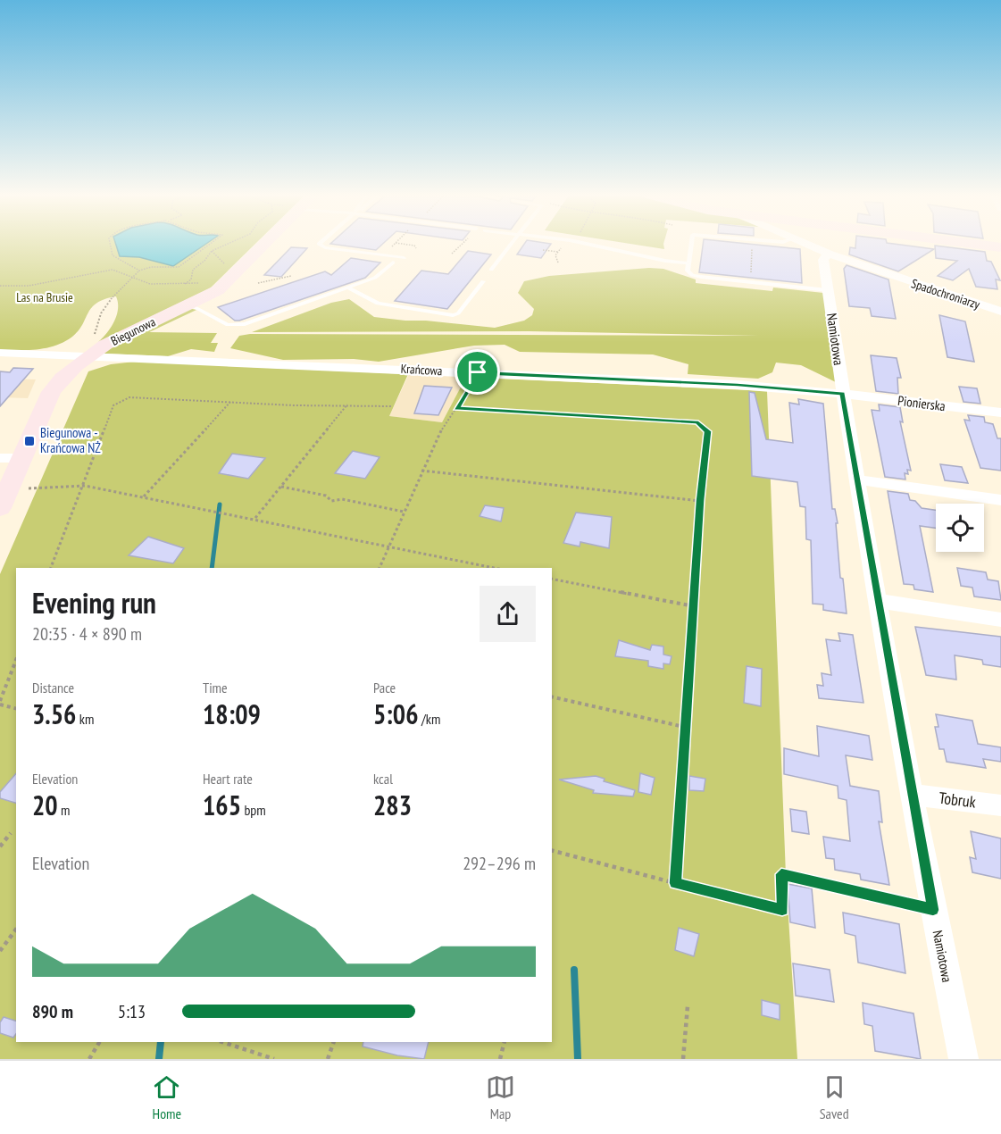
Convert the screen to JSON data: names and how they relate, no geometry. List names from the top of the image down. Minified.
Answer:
{"streets":{"street":["Spadochroniarzy","Biegunowa","Namiotowa","Krańcowa","Pionierska","Tobruk"]},"crossings":[["Spadochroniarzy","Namiotowa"],["Biegunowa","Krańcowa"],["Namiotowa","Krańcowa"],["Namiotowa","Pionierska"],["Namiotowa","Tobruk"],["Krańcowa","Pionierska"]],"parks":["Las na Brusie"],"places":{"transit":["Biegunowa - Krańcowa NŻ"]},"page":{"heading":["Evening run","20:35 · 4 × 890 m"],"stats":[["Distance","3.56 km"],["Time","18:09"],["Pace","5:06 /km"],["Elevation","20 m"],["Heart rate","165 bpm"],["kcal","283"]],"chart":["Elevation","292–296 m"],"list":[{"name":"890 m","note":"5:13"}],"tabs":["Home","Map","Saved"]}}
